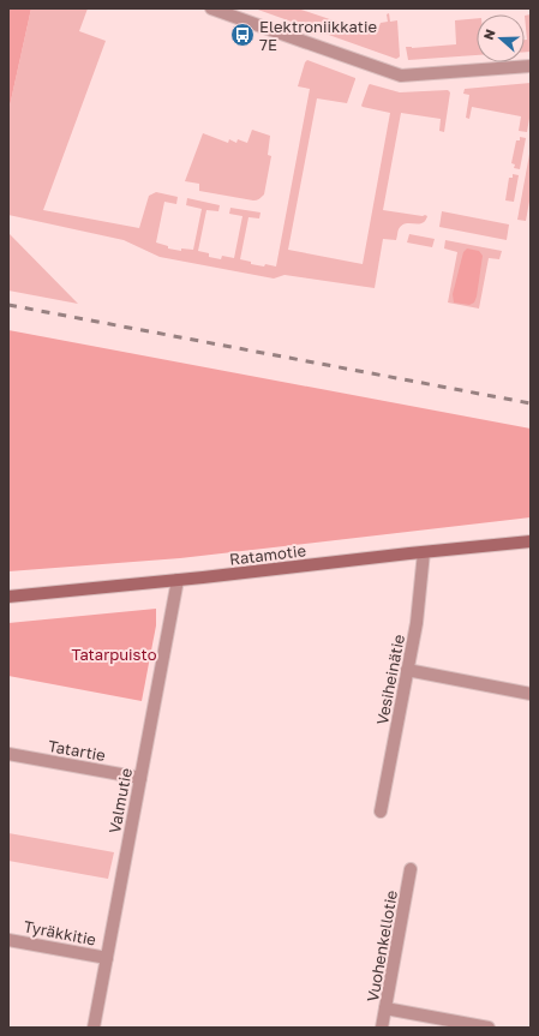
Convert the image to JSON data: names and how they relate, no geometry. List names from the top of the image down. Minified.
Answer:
{"streets":{"street":["Ratamotie","Vesiheinätie","Tatartie","Valmutie","Tyräkkitie","Vuohenkellotie"]},"crossings":[["Ratamotie","Vesiheinätie"],["Ratamotie","Valmutie"],["Tatartie","Valmutie"],["Valmutie","Tyräkkitie"]],"parks":["Tatarpuisto"],"places":{"bus stop":["Elektroniikkatie 7E"]},"north":"left"}
